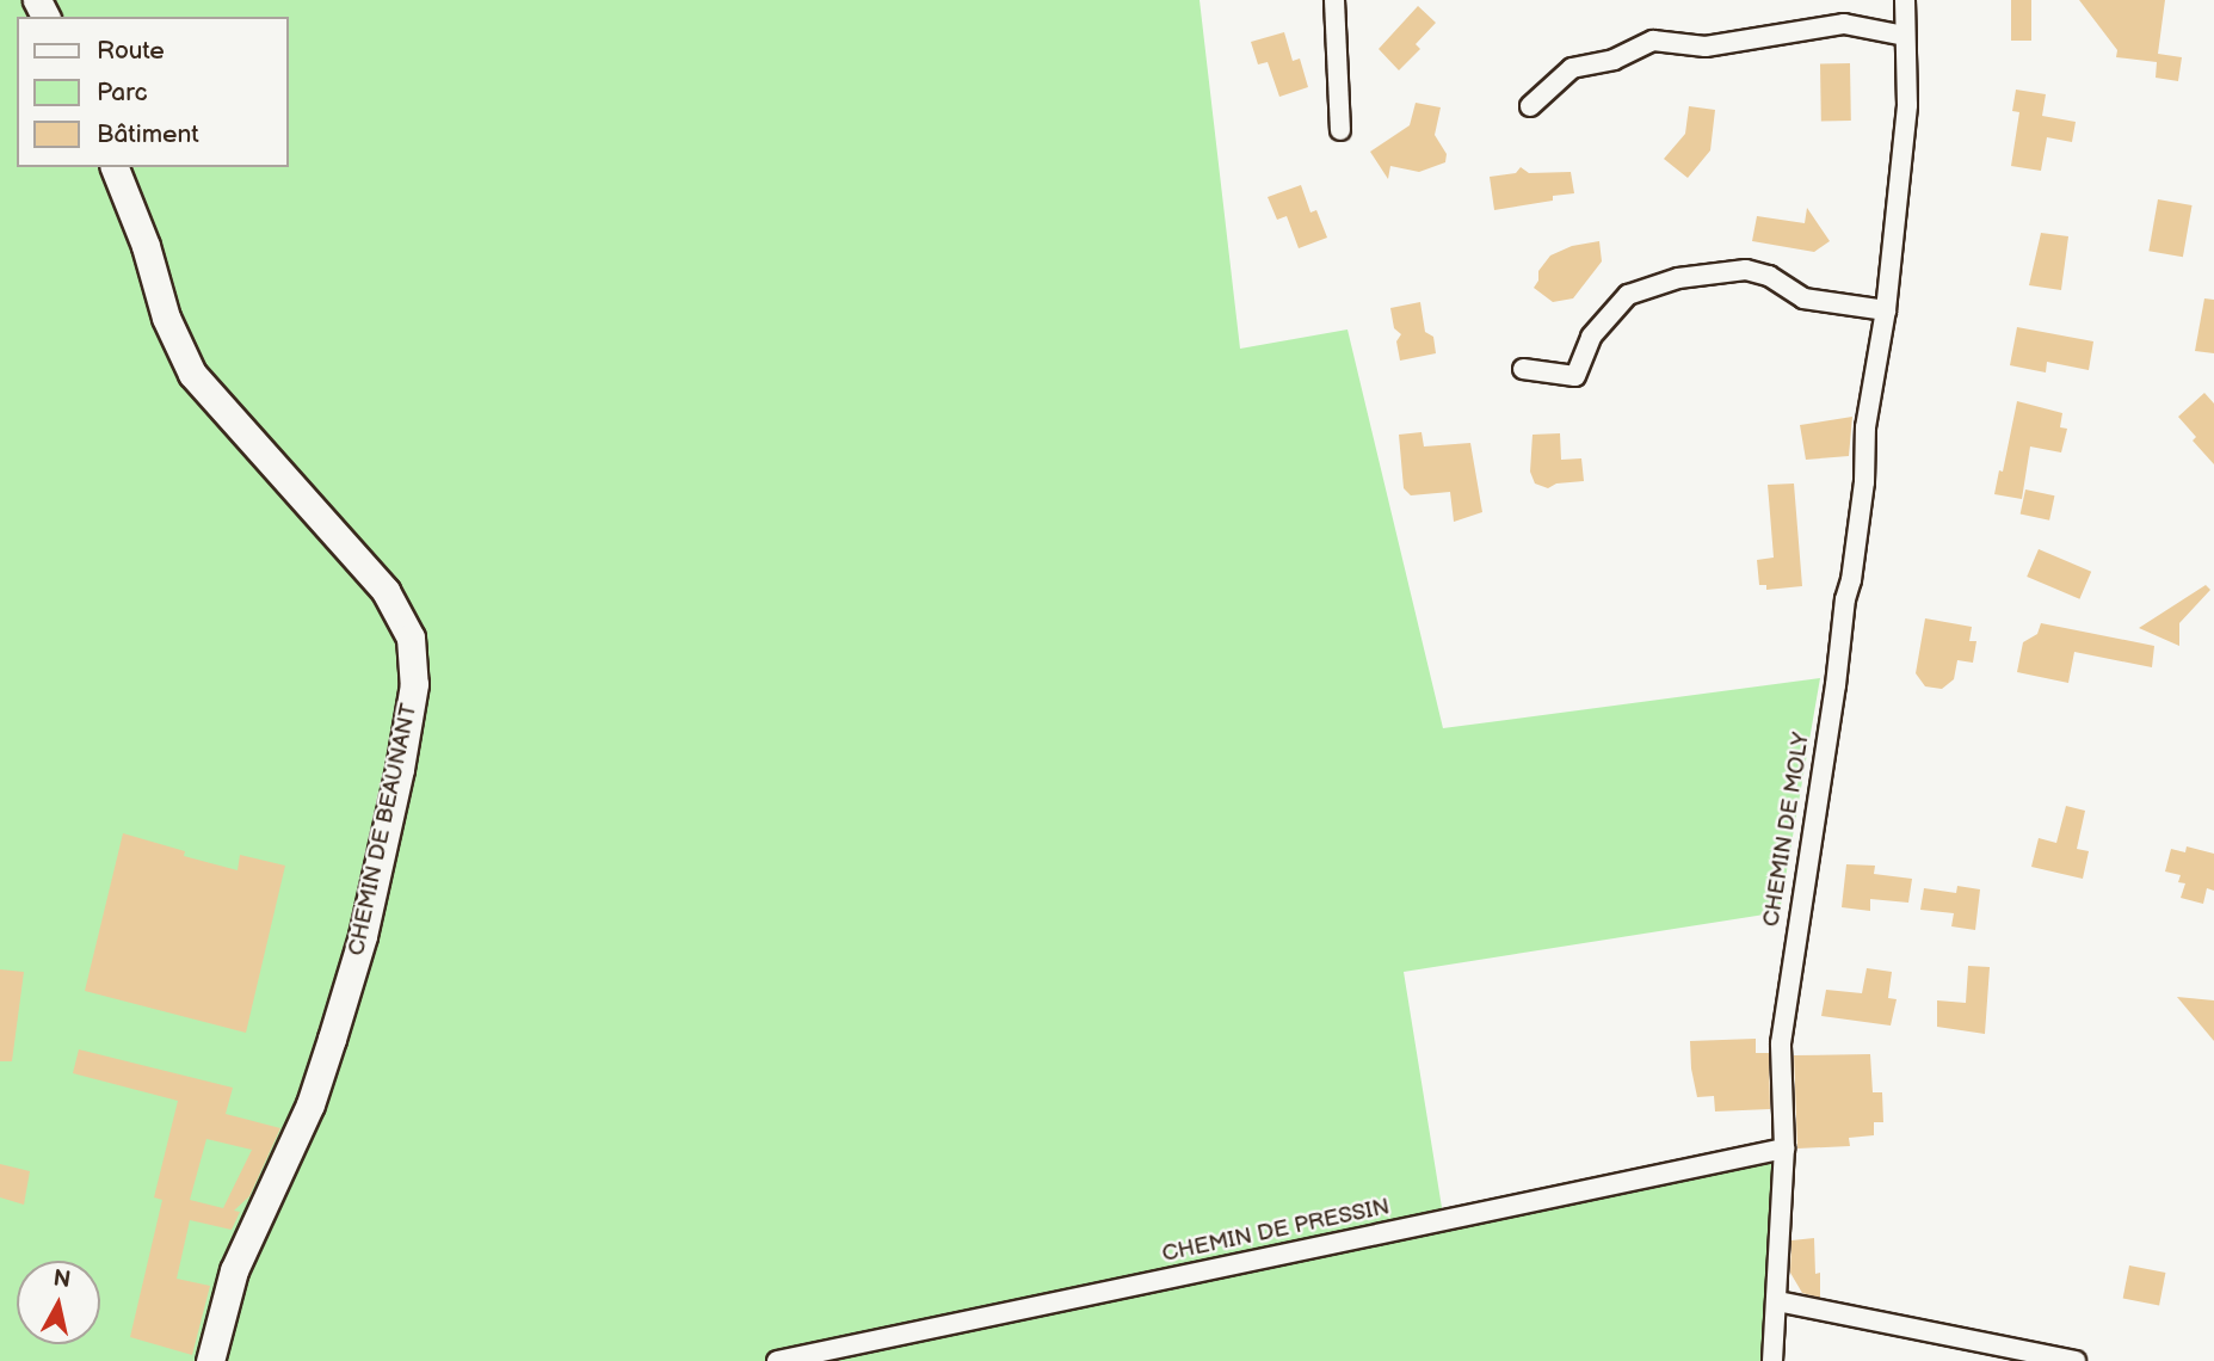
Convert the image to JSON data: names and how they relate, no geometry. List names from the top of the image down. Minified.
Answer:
{"streets":{"street":["CHEMIN DE BEAUNANT","CHEMIN DE MOLY","CHEMIN DE PRESSIN"]},"crossings":[["CHEMIN DE MOLY","CHEMIN DE PRESSIN"]],"legend":["Route","Parc","Bâtiment"],"north":"top"}
